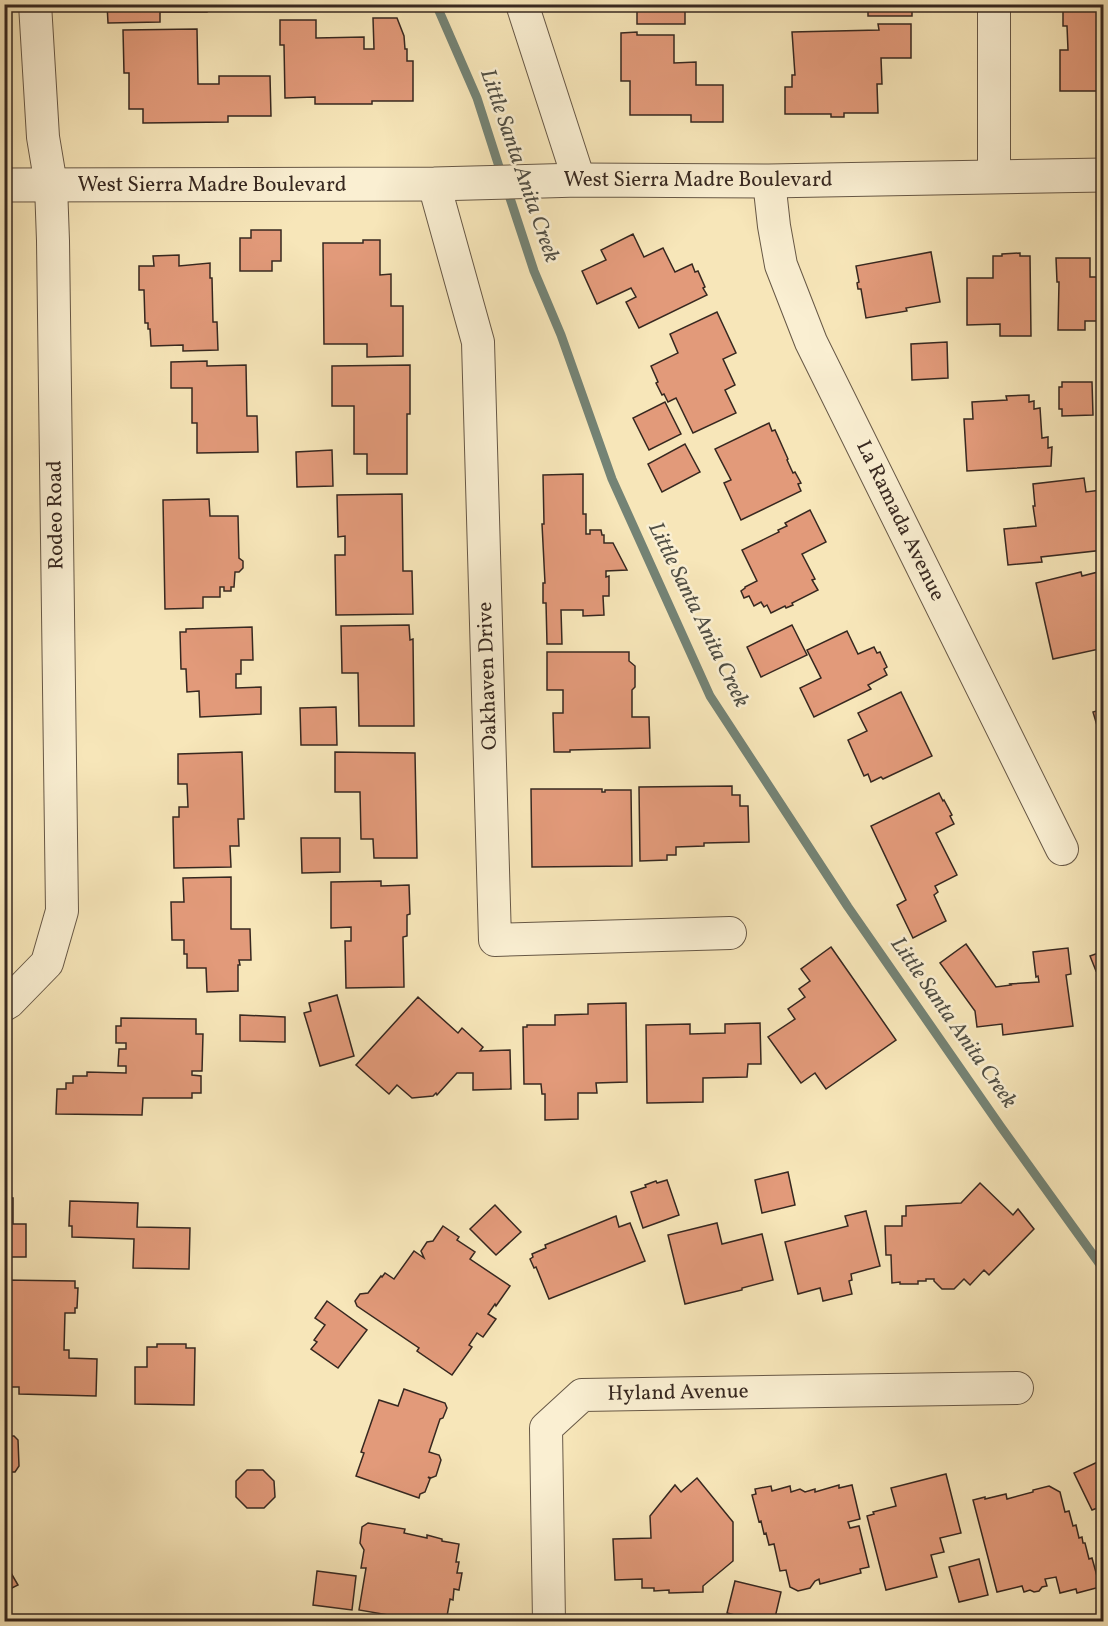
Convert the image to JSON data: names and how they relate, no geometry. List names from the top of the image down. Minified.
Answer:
{"streets":{"street":["West Sierra Madre Boulevard","Rodeo Road","La Ramada Avenue","Oakhaven Drive","Hyland Avenue"]},"crossings":[["West Sierra Madre Boulevard","Rodeo Road"],["West Sierra Madre Boulevard","La Ramada Avenue"],["West Sierra Madre Boulevard","Oakhaven Drive"]],"water":["Little Santa Anita Creek"]}
